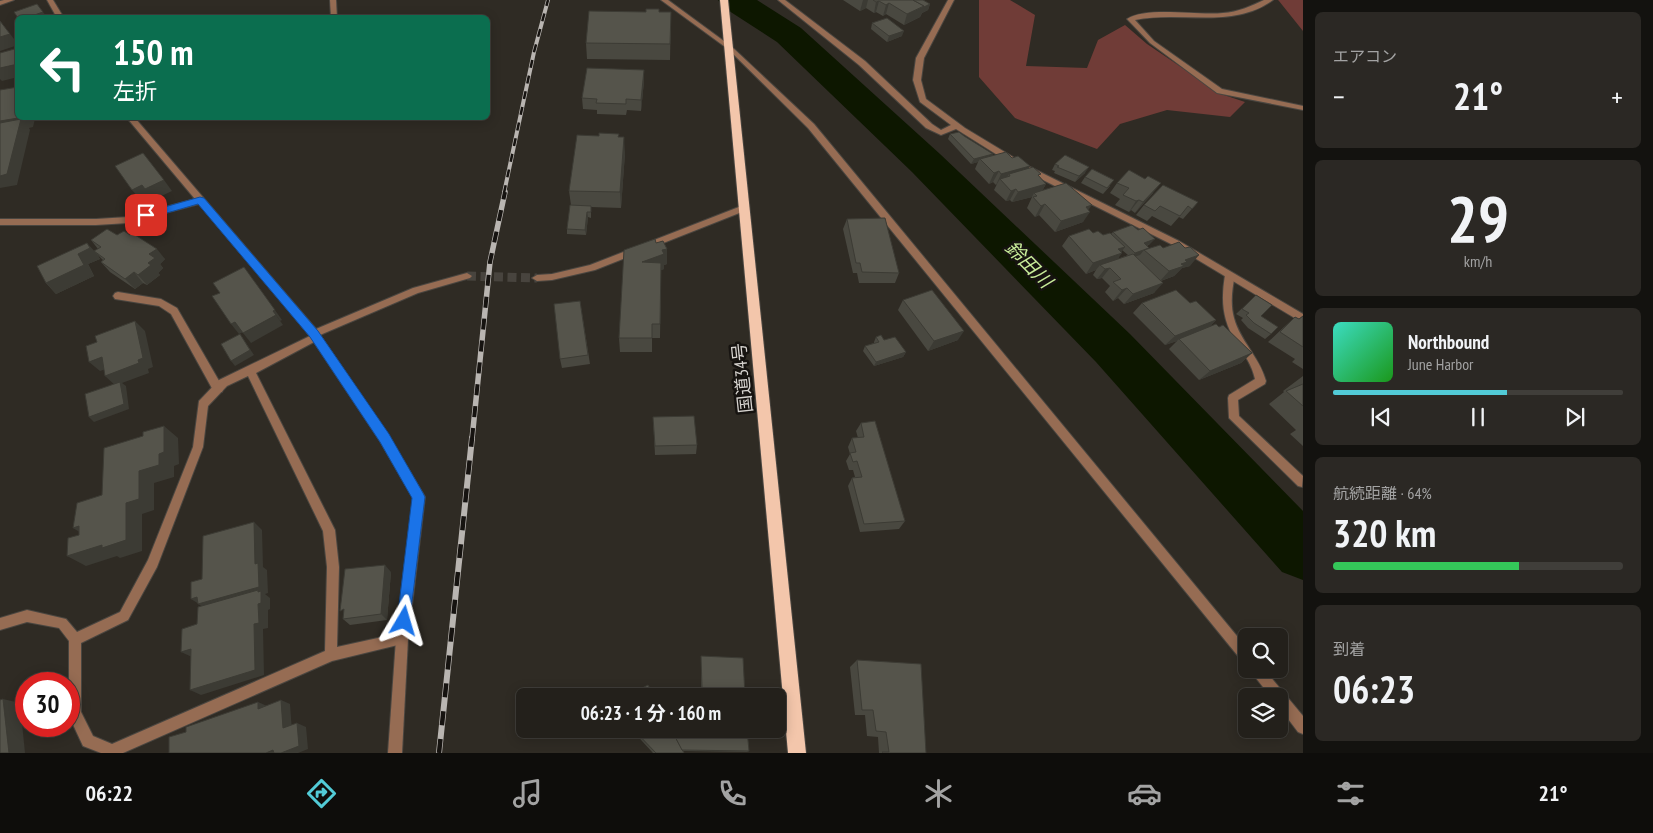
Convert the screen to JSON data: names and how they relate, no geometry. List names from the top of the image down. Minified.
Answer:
{"streets":{"highway":["国道34号"]},"water":["鈴田川"],"page":{"tile":["エアコン",["29","km/h"],["航続距離 · 64%","320 km"],["到着","06:23"]],"turn":["150 m","左折"],"heat":["−","21°","+"],"song":["Northbound","June Harbor"],"limit":"30","trip":"06:23 · 1 分 · 160 m","tabs":["06:22","21°"]}}
